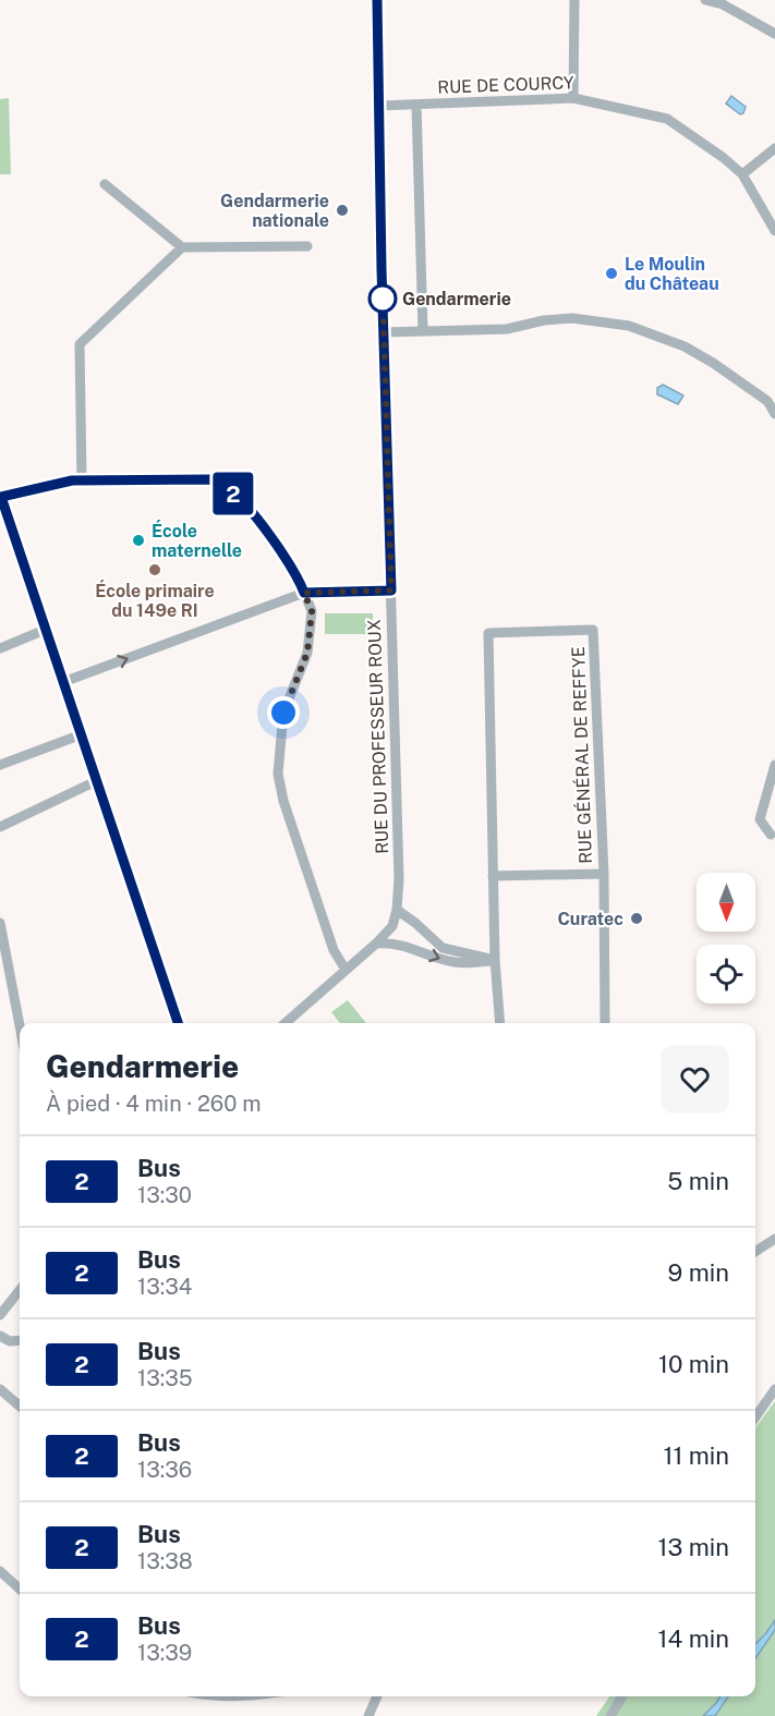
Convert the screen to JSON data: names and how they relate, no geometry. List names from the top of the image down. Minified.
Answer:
{"streets":{"street":["RUE DE COURCY","RUE DU PROFESSEUR ROUX","RUE GÉNÉRAL DE REFFYE"]},"crossings":[["RUE DE COURCY","RUE DU PROFESSEUR ROUX"]],"places":["Gendarmerie nationale","Le Moulin du Château","Gendarmerie","École maternelle","École primaire du 149e RI","Curatec"],"lines":["bus line 2"],"north":"bottom","page":{"on_map":"2","heading":["Gendarmerie","À pied · 4 min · 260 m"],"list":[{"mark":"2","name":"Bus","note":"13:30","value":"5 min"},{"mark":"2","name":"Bus","note":"13:34","value":"9 min"},{"mark":"2","name":"Bus","note":"13:35","value":"10 min"},{"mark":"2","name":"Bus","note":"13:36","value":"11 min"},{"mark":"2","name":"Bus","note":"13:38","value":"13 min"},{"mark":"2","name":"Bus","note":"13:39","value":"14 min"}]}}
